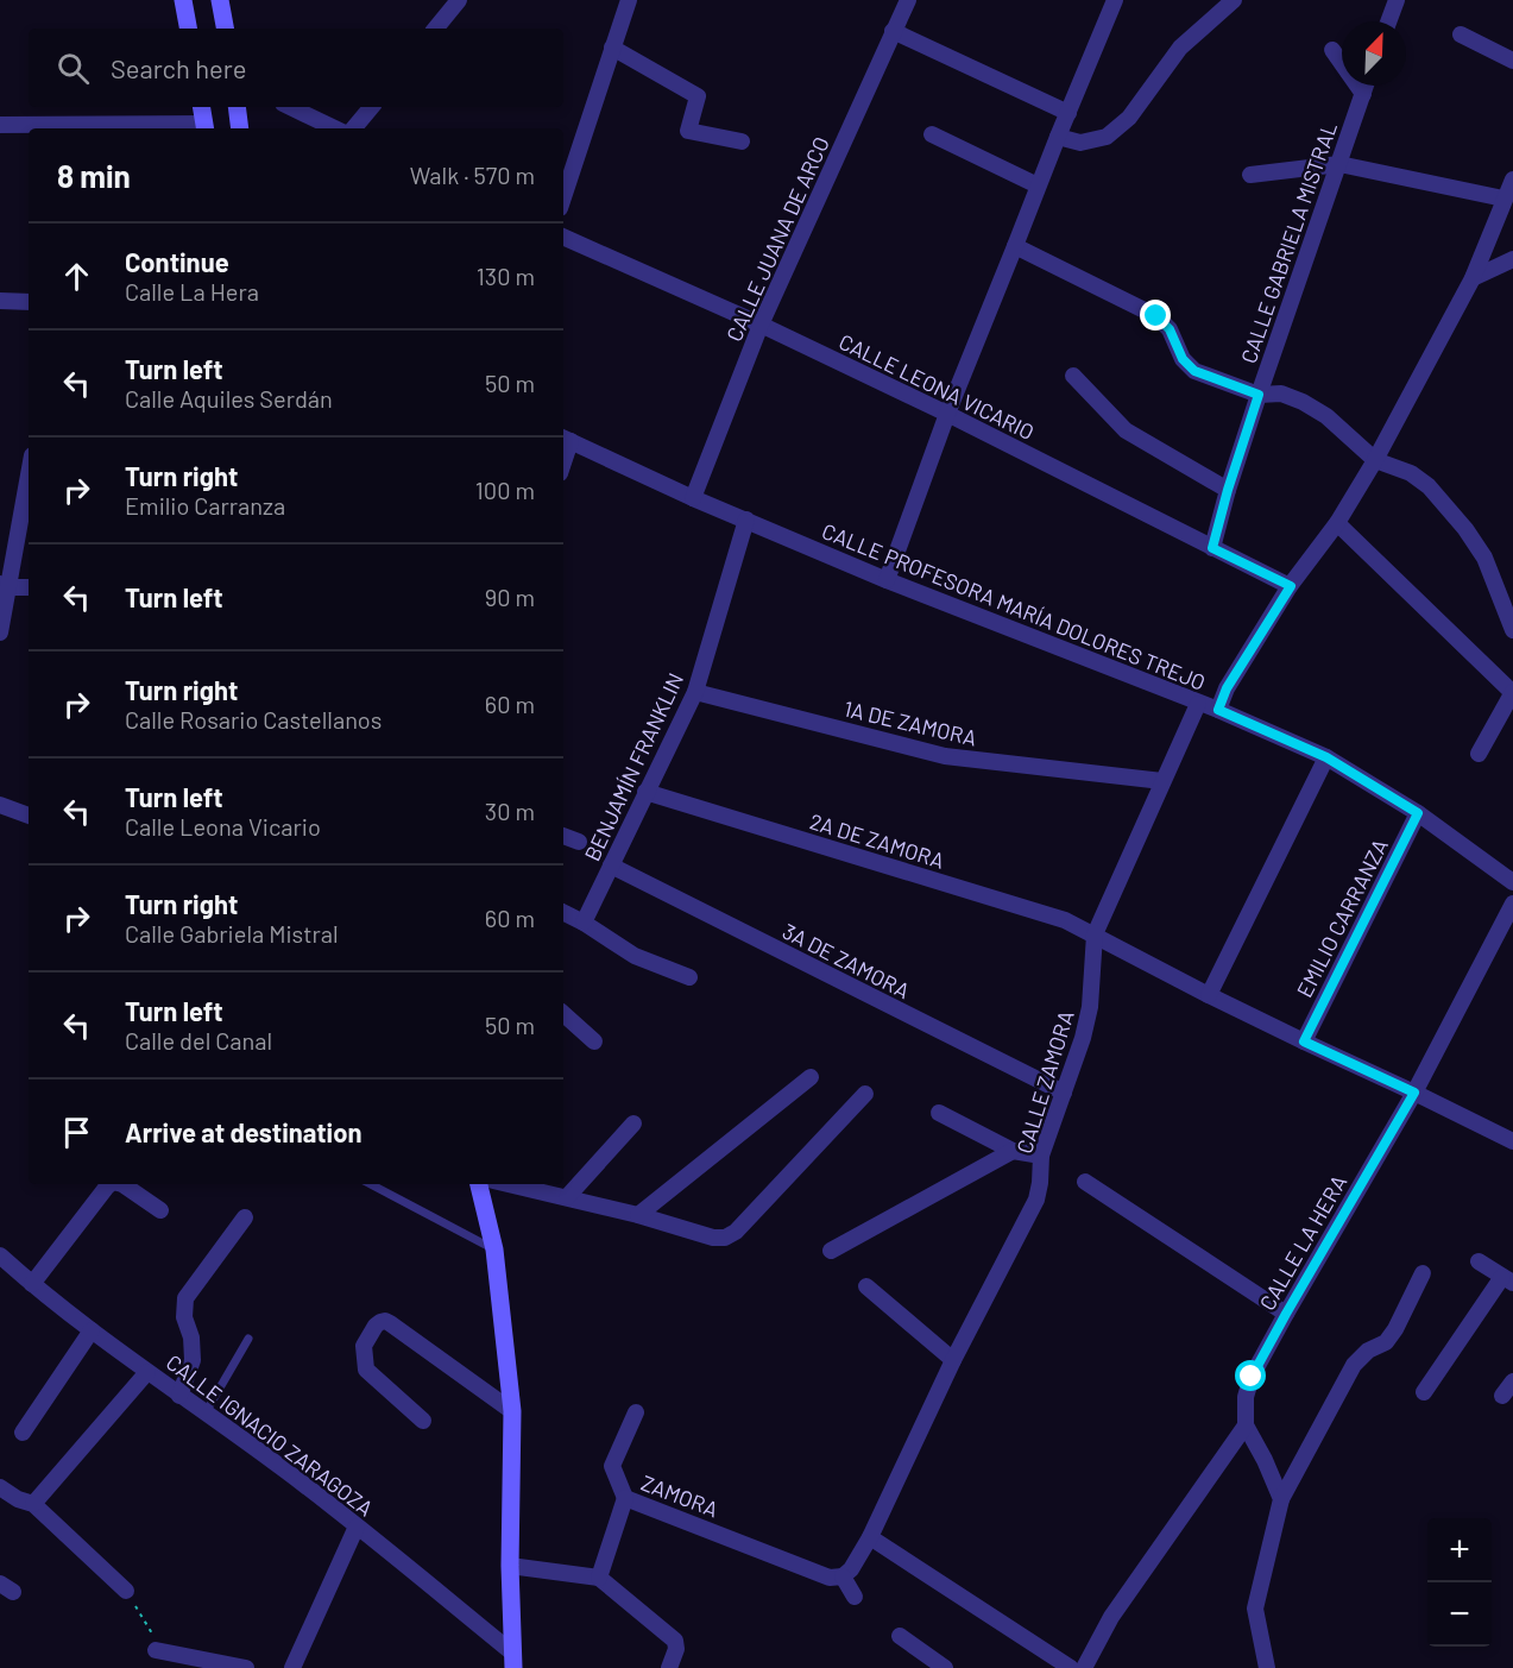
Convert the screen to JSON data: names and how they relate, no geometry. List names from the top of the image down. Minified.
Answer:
{"streets":{"street":["CALLE JUANA DE ARCO","CALLE GABRIELA MISTRAL","CALLE LEONA VICARIO","CALLE PROFESORA MARÍA DOLORES TREJO","1A DE ZAMORA","BENJAMÍN FRANKLIN","2A DE ZAMORA","EMILIO CARRANZA","3A DE ZAMORA","CALLE ZAMORA","CALLE LA HERA","CALLE IGNACIO ZARAGOZA","ZAMORA"]},"crossings":[["CALLE JUANA DE ARCO","CALLE LEONA VICARIO"],["CALLE JUANA DE ARCO","CALLE PROFESORA MARÍA DOLORES TREJO"],["CALLE GABRIELA MISTRAL","CALLE LEONA VICARIO"],["CALLE PROFESORA MARÍA DOLORES TREJO","BENJAMÍN FRANKLIN"],["CALLE PROFESORA MARÍA DOLORES TREJO","EMILIO CARRANZA"],["CALLE PROFESORA MARÍA DOLORES TREJO","CALLE ZAMORA"],["1A DE ZAMORA","BENJAMÍN FRANKLIN"],["1A DE ZAMORA","CALLE ZAMORA"],["BENJAMÍN FRANKLIN","2A DE ZAMORA"],["BENJAMÍN FRANKLIN","3A DE ZAMORA"],["2A DE ZAMORA","EMILIO CARRANZA"],["2A DE ZAMORA","CALLE ZAMORA"],["2A DE ZAMORA","CALLE LA HERA"],["3A DE ZAMORA","CALLE ZAMORA"],["CALLE ZAMORA","ZAMORA"]],"north":"top right","page":{"search":"Search here","heading":["8 min","Walk · 570 m"],"list":[["Continue","Calle La Hera","130 m"],["Turn left","Calle Aquiles Serdán","50 m"],["Turn right","Emilio Carranza","100 m"],["Turn left","90 m"],["Turn right","Calle Rosario Castellanos","60 m"],["Turn left","Calle Leona Vicario","30 m"],["Turn right","Calle Gabriela Mistral","60 m"],["Turn left","Calle del Canal","50 m"],"Arrive at destination"],"map_buttons":["+","−"]}}
